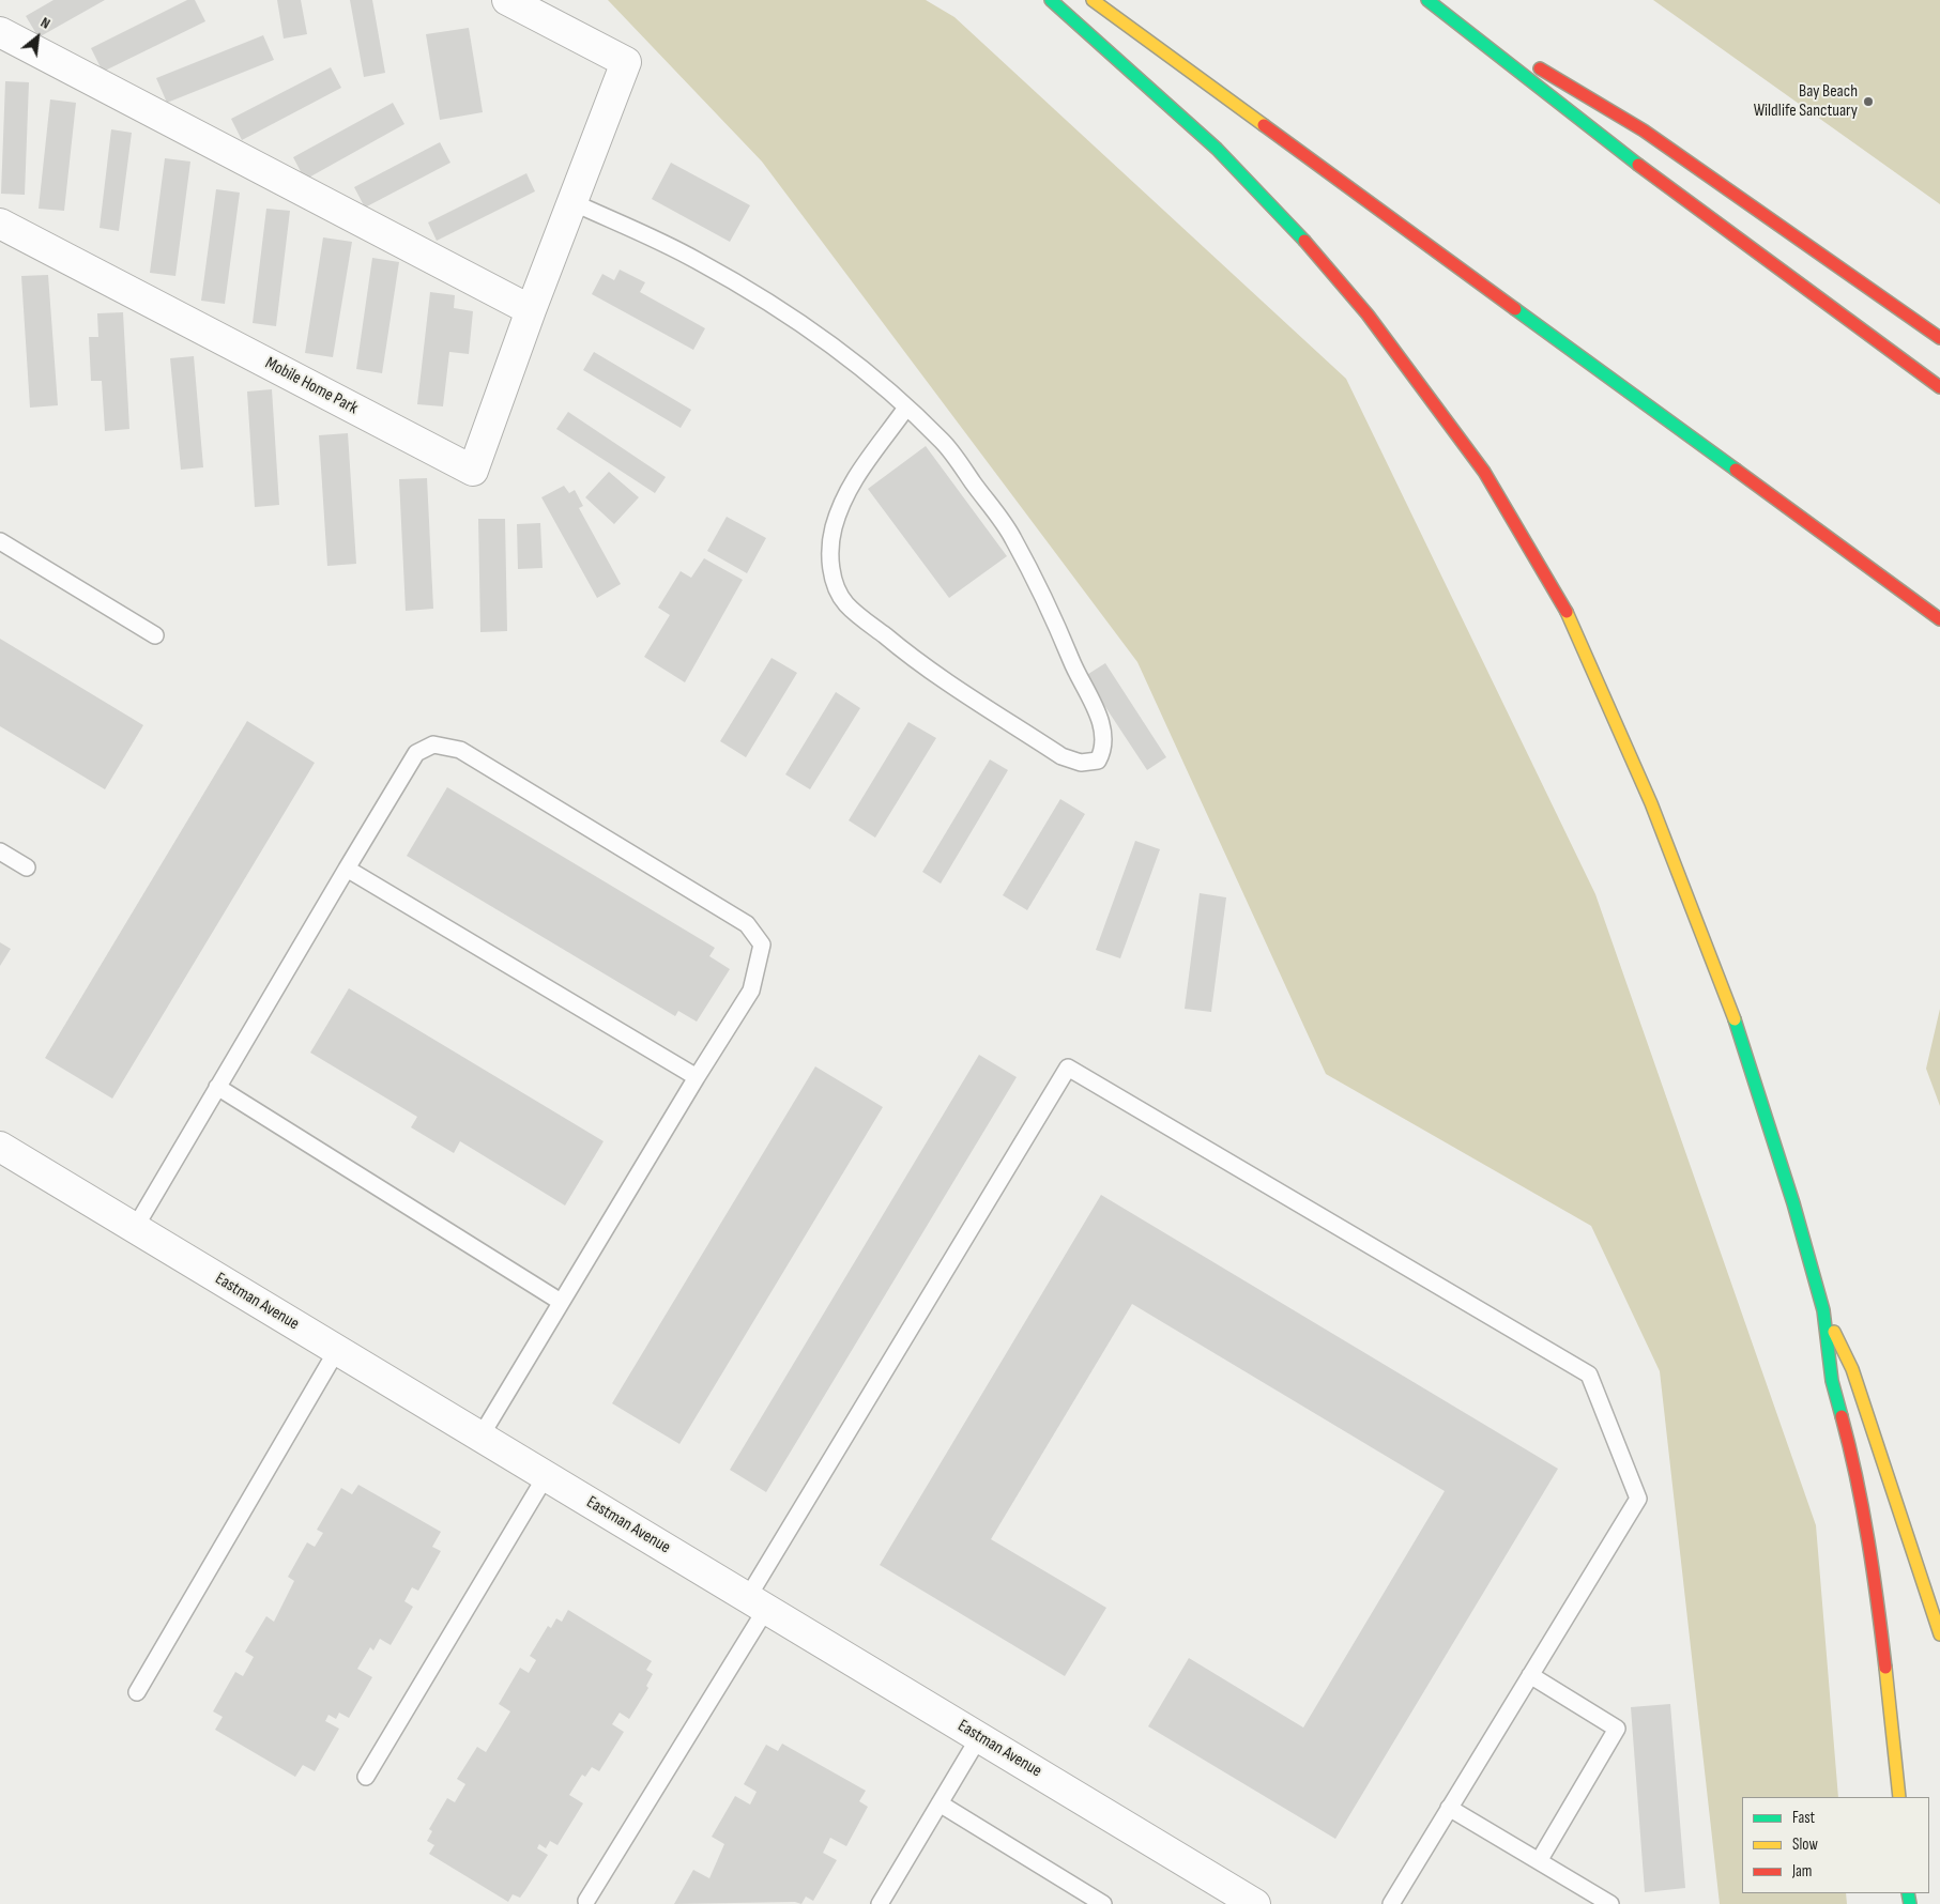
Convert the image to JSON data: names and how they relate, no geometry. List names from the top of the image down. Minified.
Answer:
{"streets":{"street":["Mobile Home Park","Eastman Avenue"]},"places":["Bay Beach Wildlife Sanctuary"],"legend":["Fast","Slow","Jam"],"north":"top right"}
